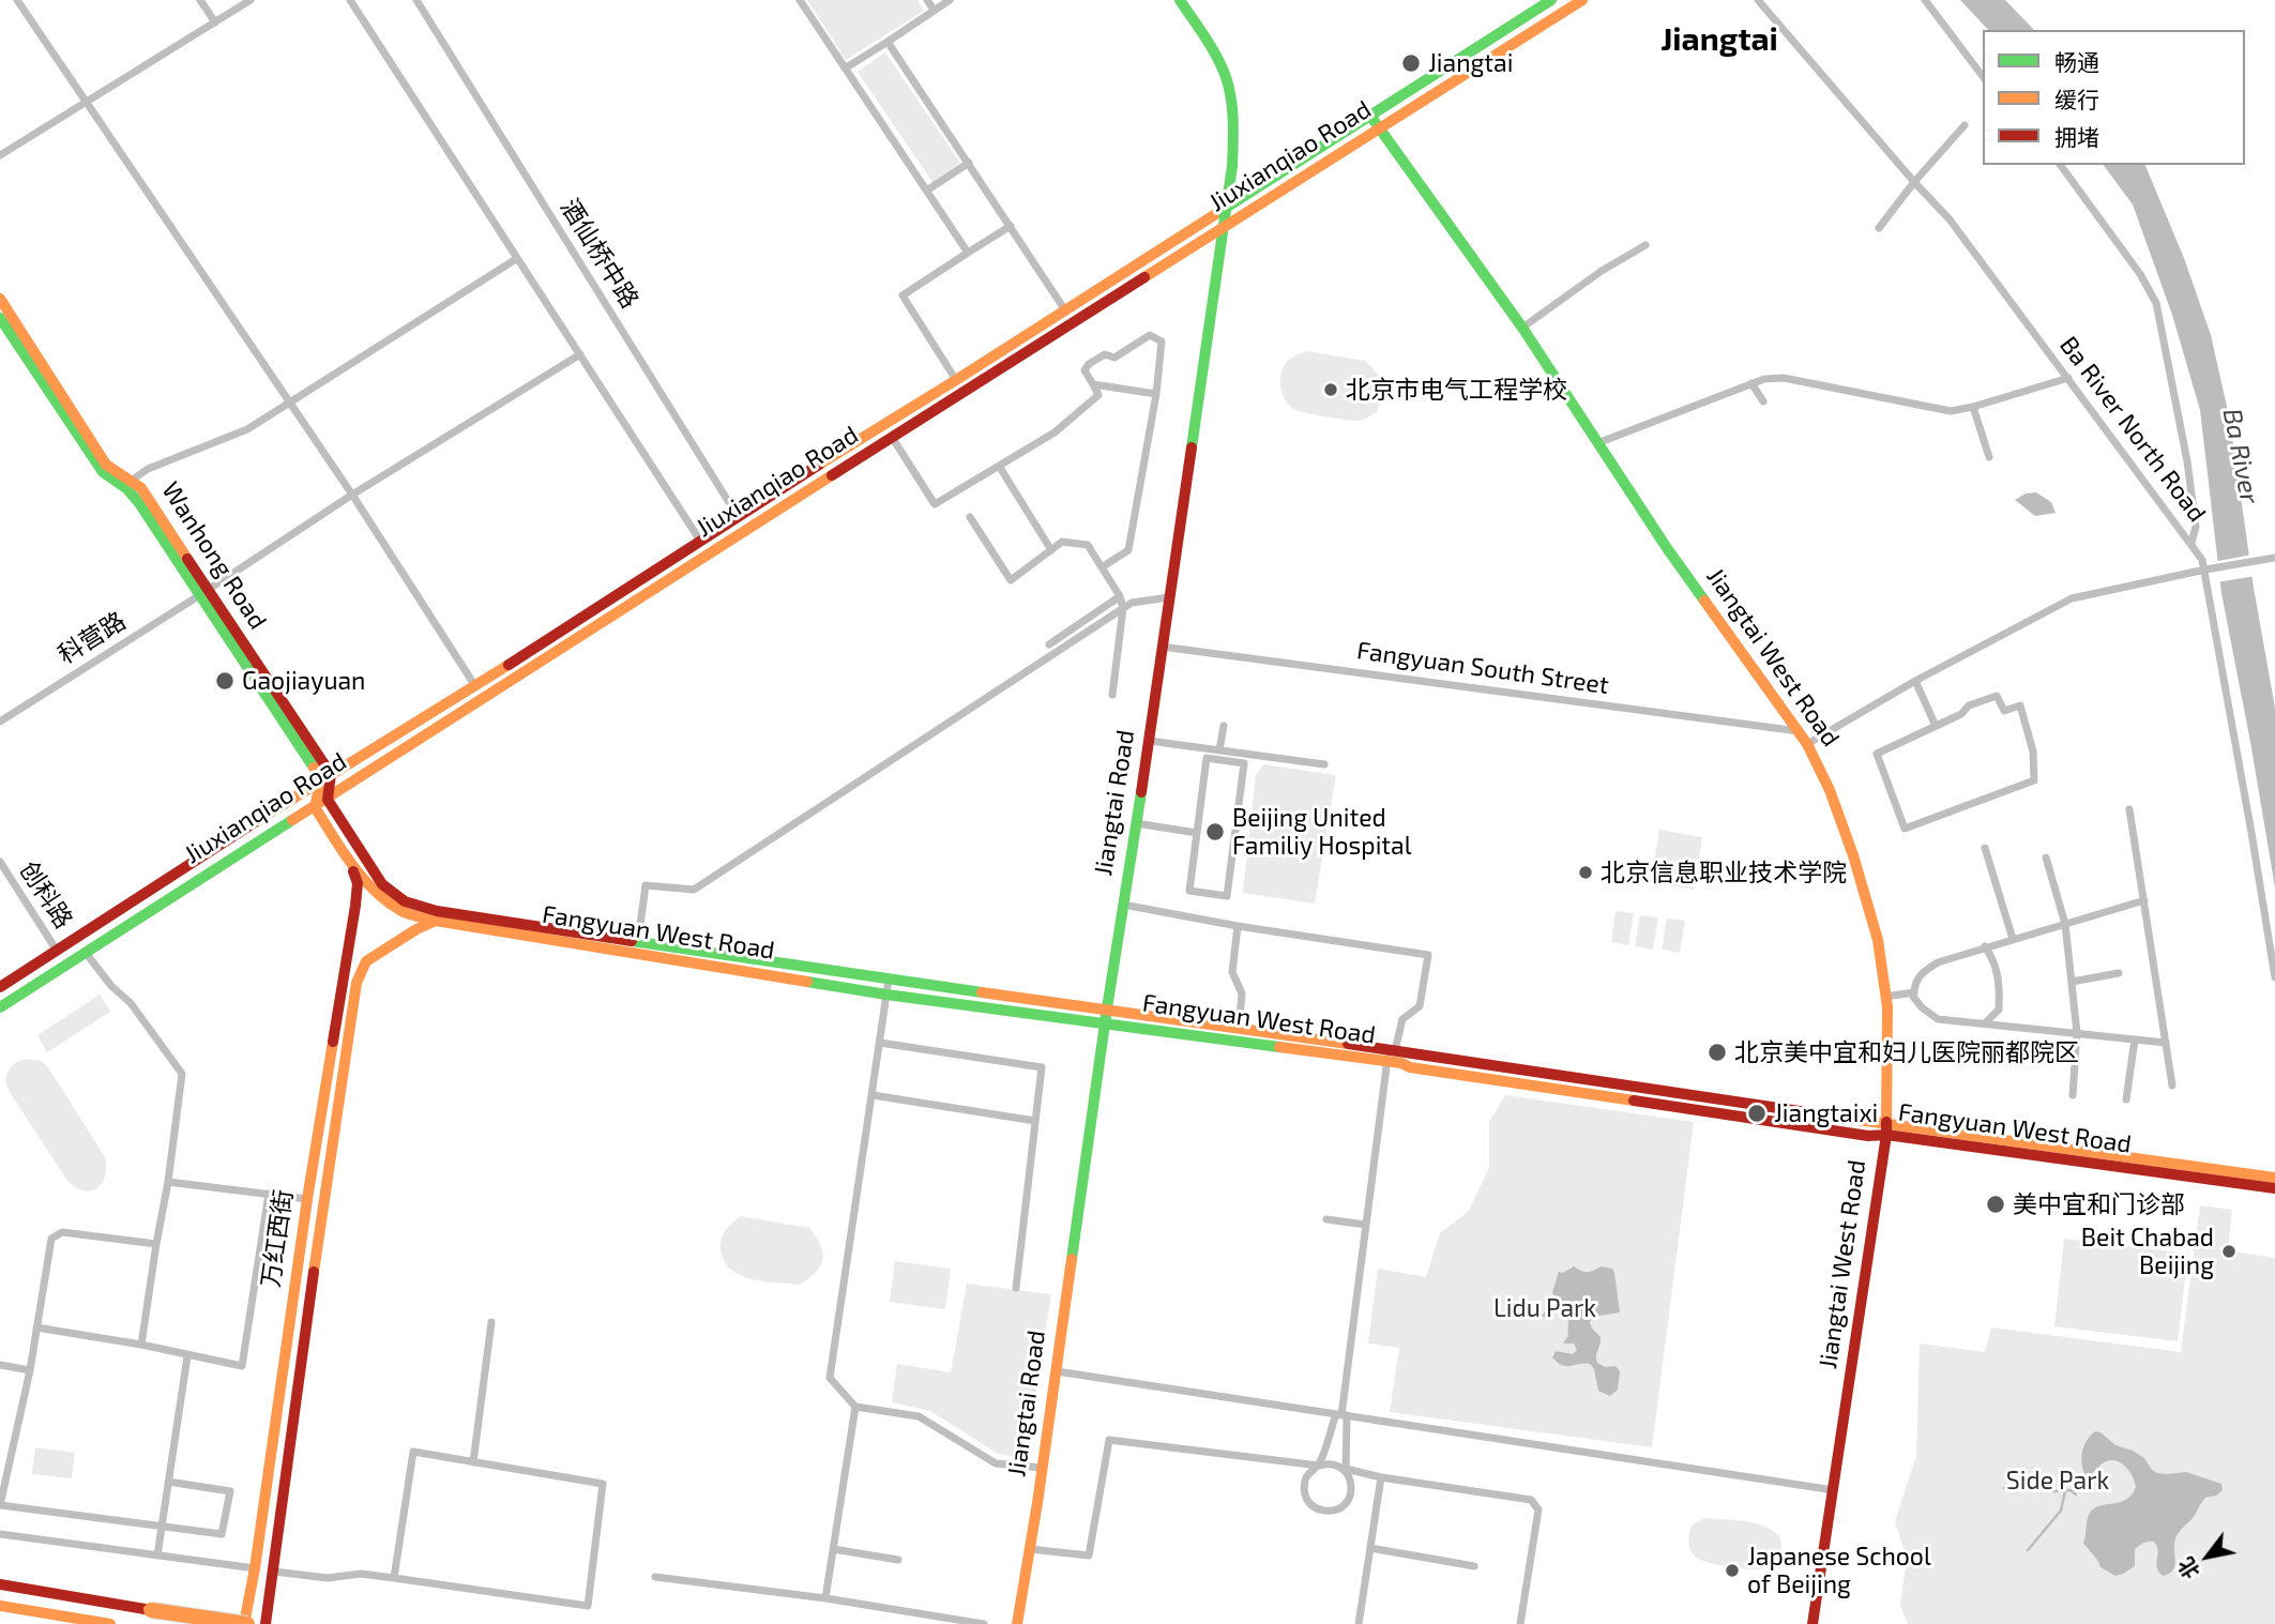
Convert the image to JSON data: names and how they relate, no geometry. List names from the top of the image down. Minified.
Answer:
{"streets":{"main road":["Jiuxianqiao Road","Wanhong Road","Jiangtai West Road","Jiangtai Road","Fangyuan West Road","万红西街"],"street":["酒仙桥中路","Ba River North Road","科营路","Fangyuan South Street","创科路"]},"crossings":[["Jiuxianqiao Road","酒仙桥中路"],["Jiuxianqiao Road","Wanhong Road"],["Jiuxianqiao Road","Jiangtai West Road"],["Jiuxianqiao Road","Jiangtai Road"],["Jiuxianqiao Road","创科路"],["Jiuxianqiao Road","Fangyuan West Road"],["Wanhong Road","科营路"],["Jiangtai West Road","Fangyuan South Street"],["Jiangtai West Road","Fangyuan West Road"],["Fangyuan South Street","Jiangtai Road"],["Jiangtai Road","Fangyuan West Road"],["Fangyuan West Road","万红西街"]],"districts":["Jiangtai"],"water":["Ba River"],"parks":["Lidu Park","Side Park"],"places":["Jiangtai","北京市电气工程学校","Gaojiayuan","Beijing United Familiy Hospital","北京信息职业技术学院","北京美中宜和妇儿医院丽都院区","Jiangtaixi","美中宜和门诊部","Beit Chabad Beijing","Japanese School of Beijing"],"legend":["畅通","缓行","拥堵"],"north":"bottom left"}
